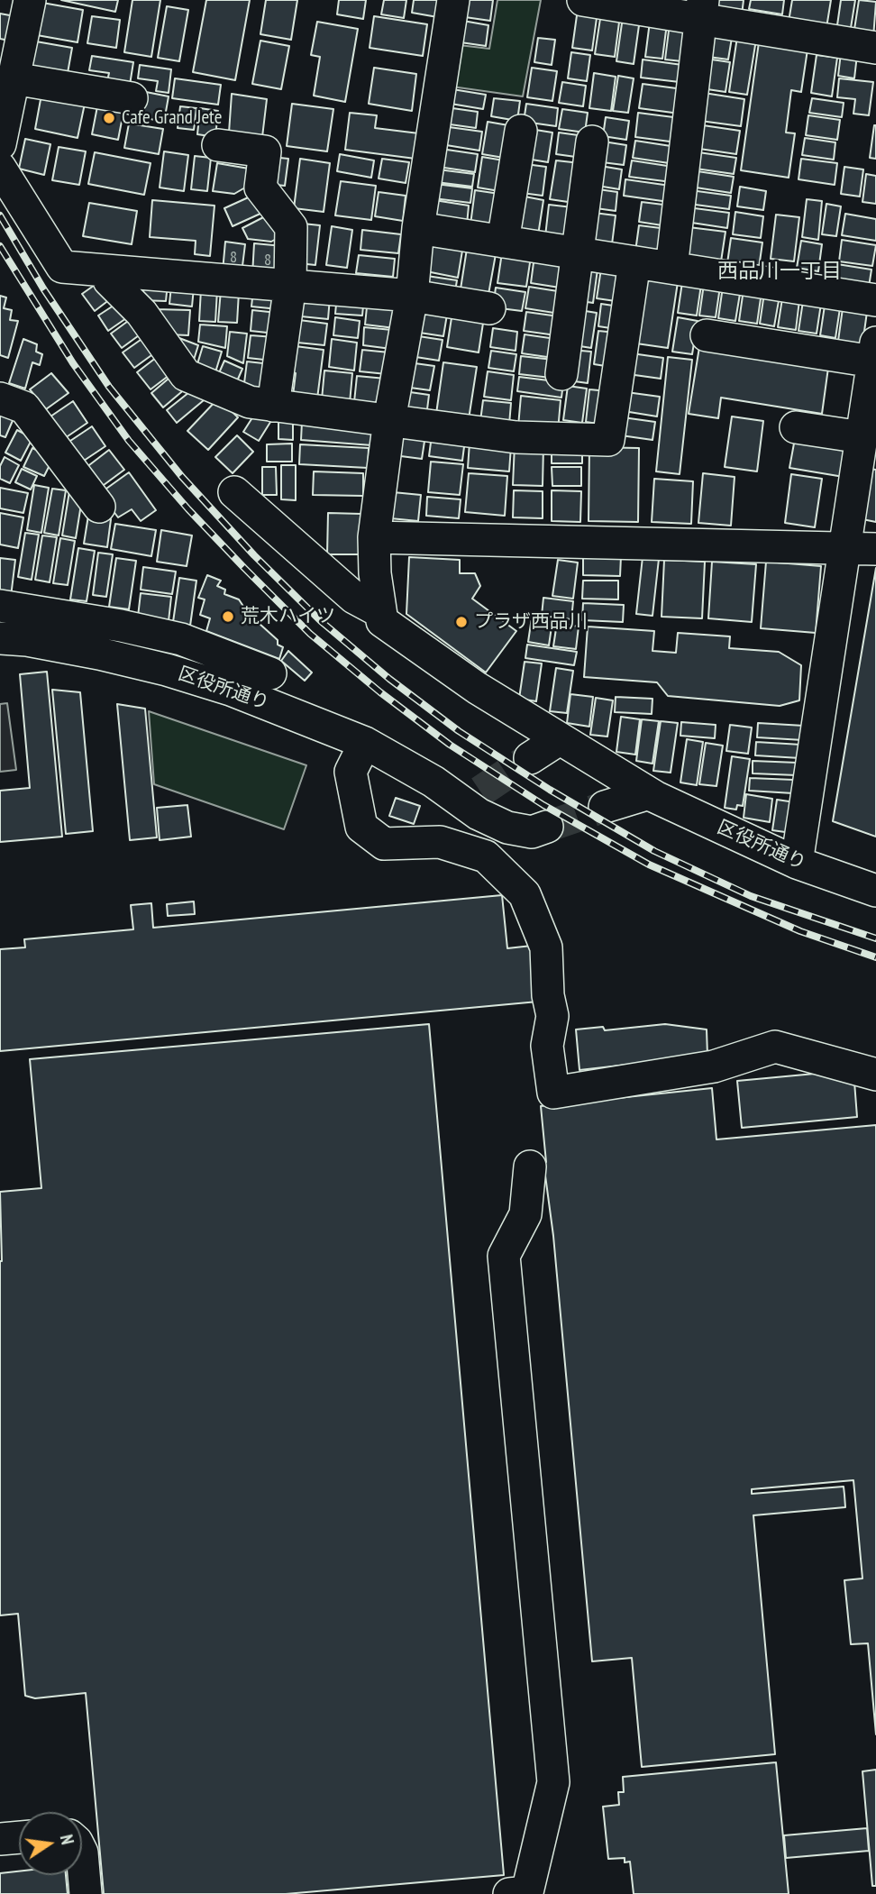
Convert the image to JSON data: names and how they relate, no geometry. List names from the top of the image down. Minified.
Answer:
{"streets":{"street":["区役所通り"]},"districts":["西品川一丁目"],"places":["Cafe Grand Jete","荒木ハイツ","プラザ西品川"],"house_numbers":["8","8"],"north":"right"}
